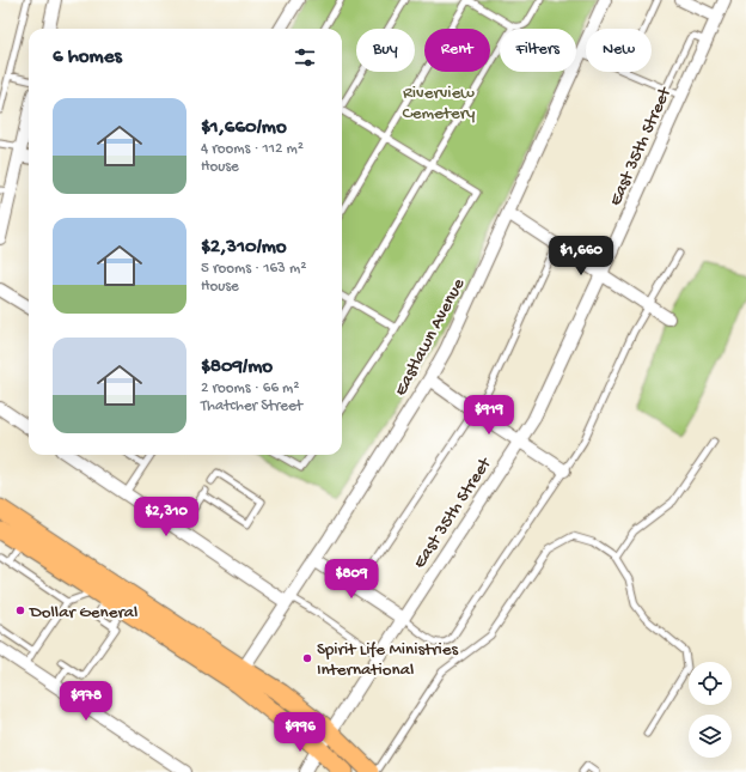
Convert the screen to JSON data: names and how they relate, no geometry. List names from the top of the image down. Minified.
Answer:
{"streets":{"street":["East 35th Street","Eastlawn Avenue"]},"parks":["Riverview Cemetery"],"places":["Dollar General","Spirit Life Ministries International"],"page":{"chip":["Buy","Rent","Filters","New"],"heading":"6 homes","list":[{"name":"$1,660/mo","note":"4 rooms · 112 m² · House"},{"name":"$2,310/mo","note":"5 rooms · 163 m² · House"},{"name":"$809/mo","note":"2 rooms · 66 m² · Thatcher Street"}],"price":["$1,660","$919","$2,310","$809","$978","$996"]}}
